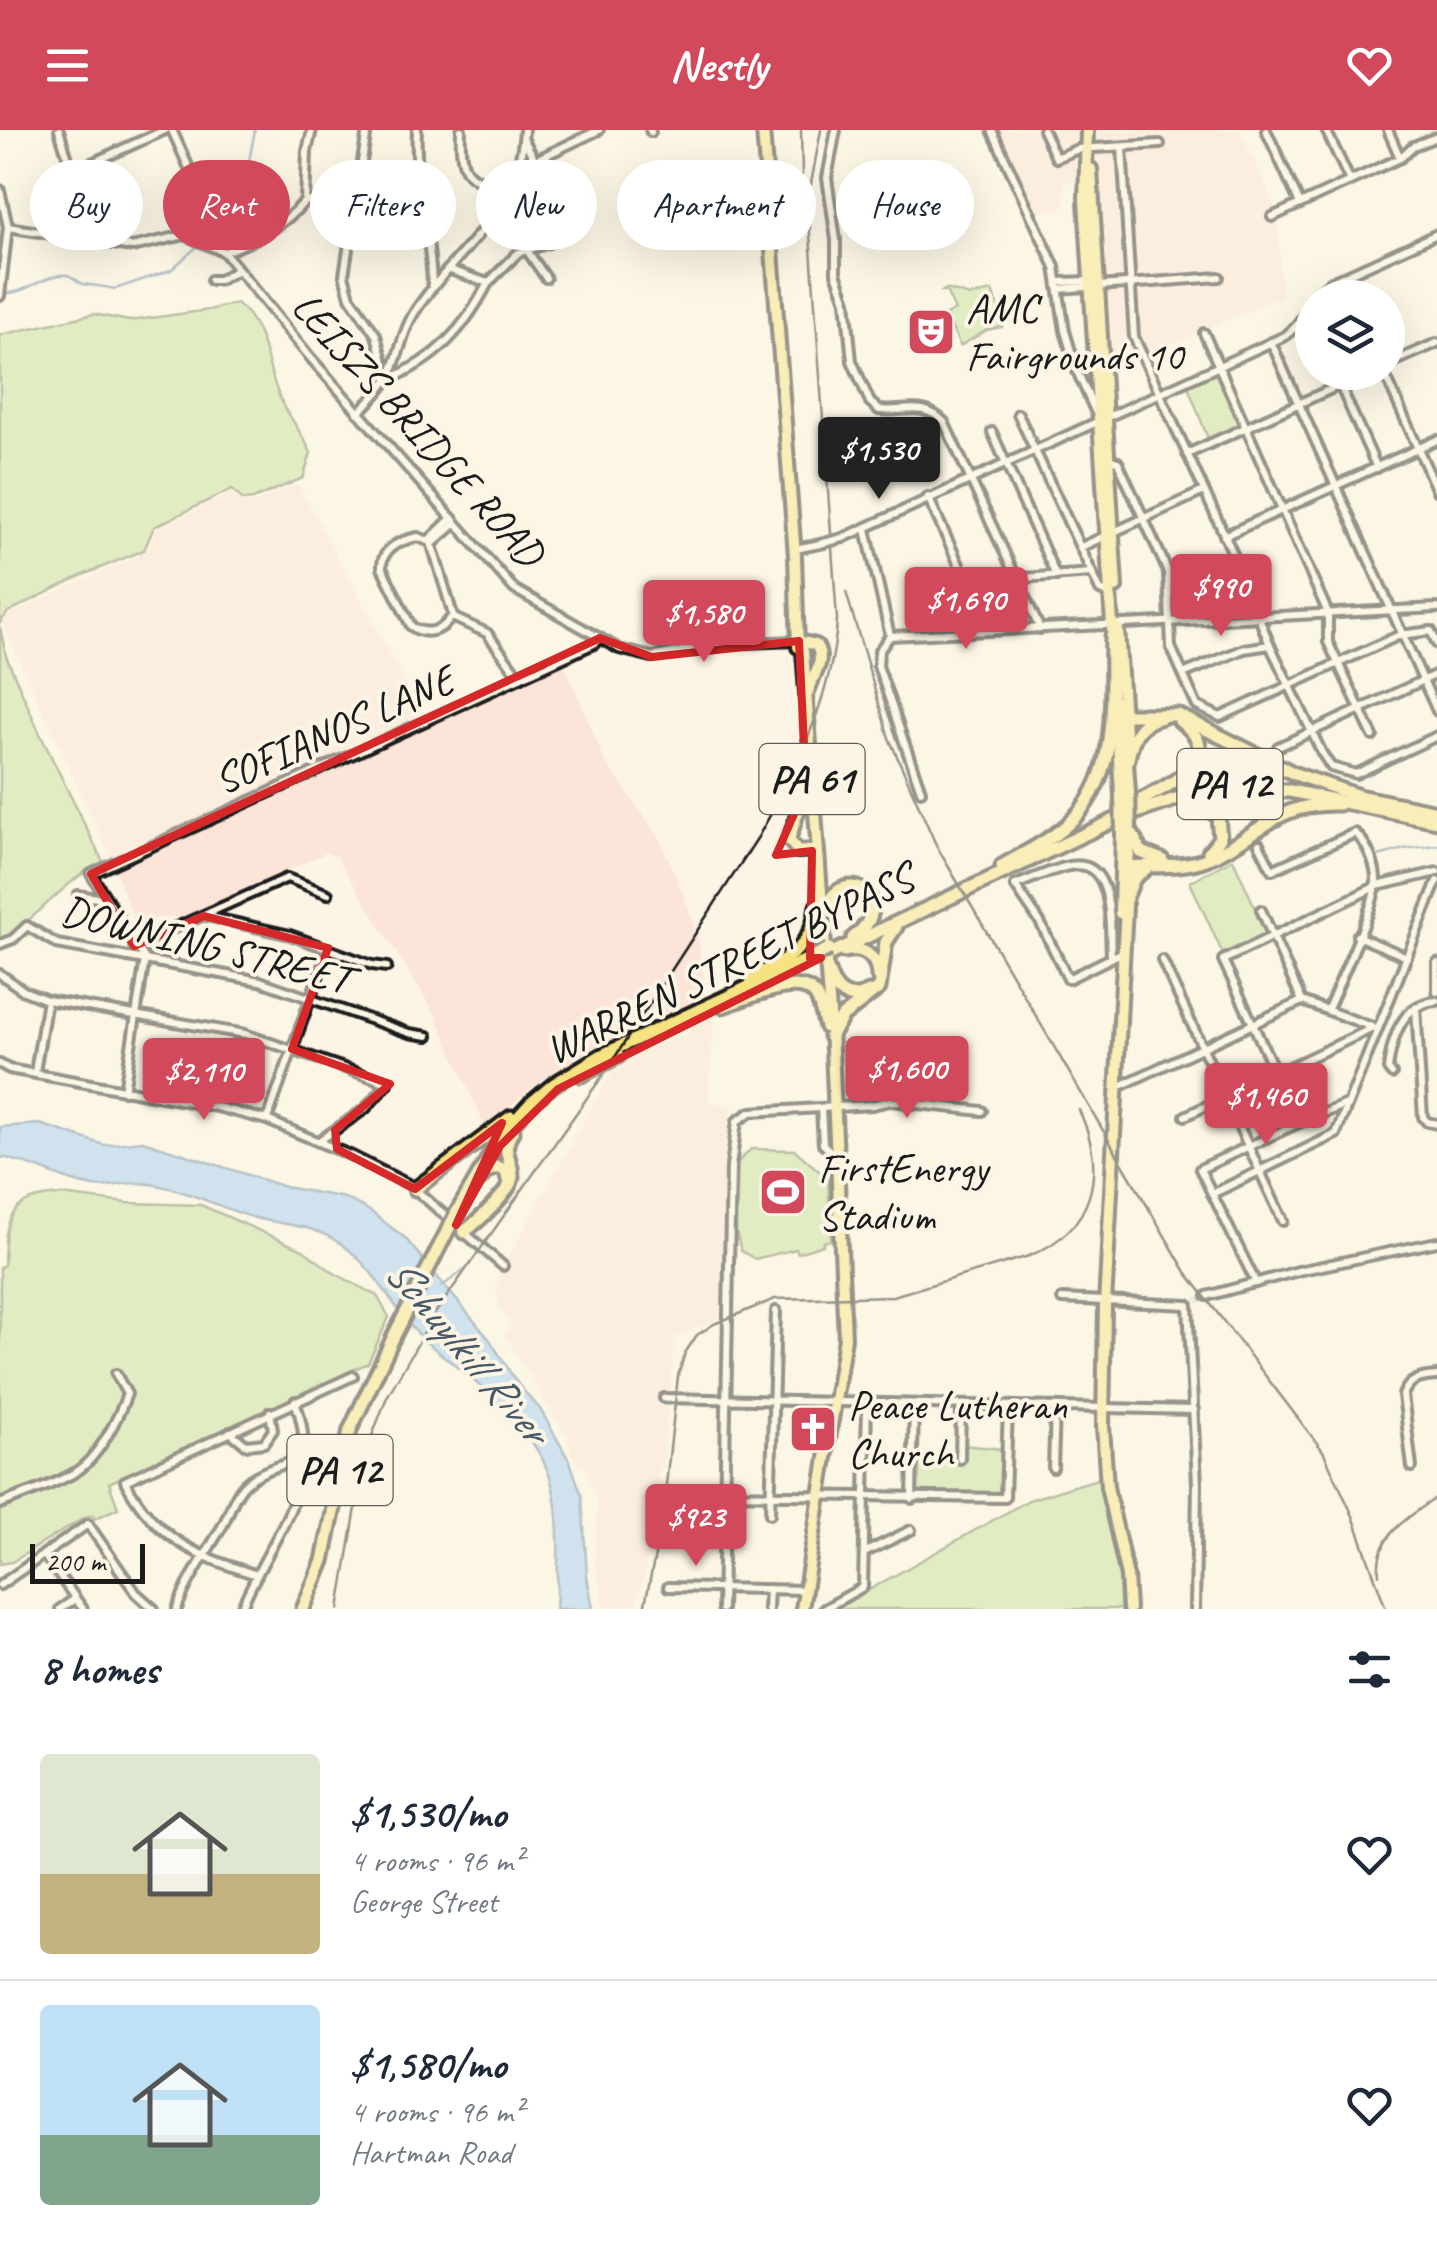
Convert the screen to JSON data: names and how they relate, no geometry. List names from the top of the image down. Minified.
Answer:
{"streets":{"highway":["PA 12","WARREN STREET BYPASS"],"main road":["PA 61"],"street":["LEISZS BRIDGE ROAD","SOFIANOS LANE","DOWNING STREET"]},"crossings":[["LEISZS BRIDGE ROAD","SOFIANOS LANE"],["LEISZS BRIDGE ROAD","PA 61"],["PA 61","WARREN STREET BYPASS"]],"water":["Schuylkill River"],"places":{"theatre":["AMC Fairgrounds 10"],"sports":["FirstEnergy Stadium"],"church":["Peace Lutheran Church"]},"scale_bar":"200 m","page":{"header":"Nestly","chip":["Buy","Rent","Filters","New","Apartment","House"],"price":["$1,530","$990","$1,690","$1,580","$1,600","$2,110","$1,460","$923"],"scale":"200 m","heading":"8 homes","list":[{"name":"$1,530/mo","note":"4 rooms · 96 m² · George Street"},{"name":"$1,580/mo","note":"4 rooms · 96 m² · Hartman Road"}]}}
